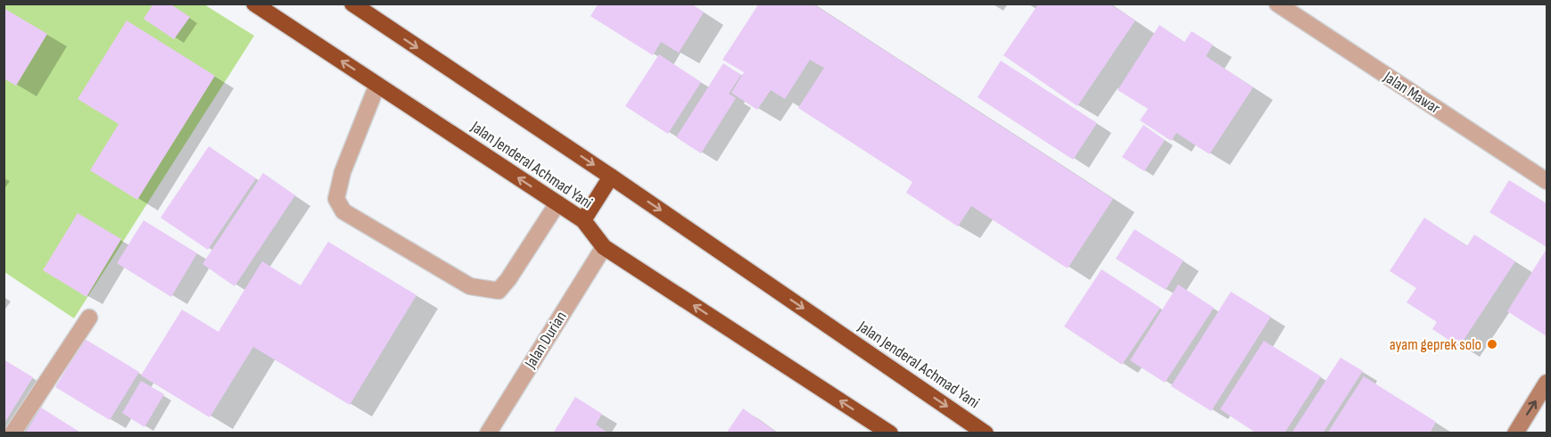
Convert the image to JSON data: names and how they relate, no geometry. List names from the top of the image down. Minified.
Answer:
{"streets":{"highway":["Jalan Jenderal Achmad Yani"],"street":["Jalan Mawar","Jalan Durian"]},"crossings":[["Jalan Jenderal Achmad Yani","Jalan Durian"]],"places":["ayam geprek solo"]}
